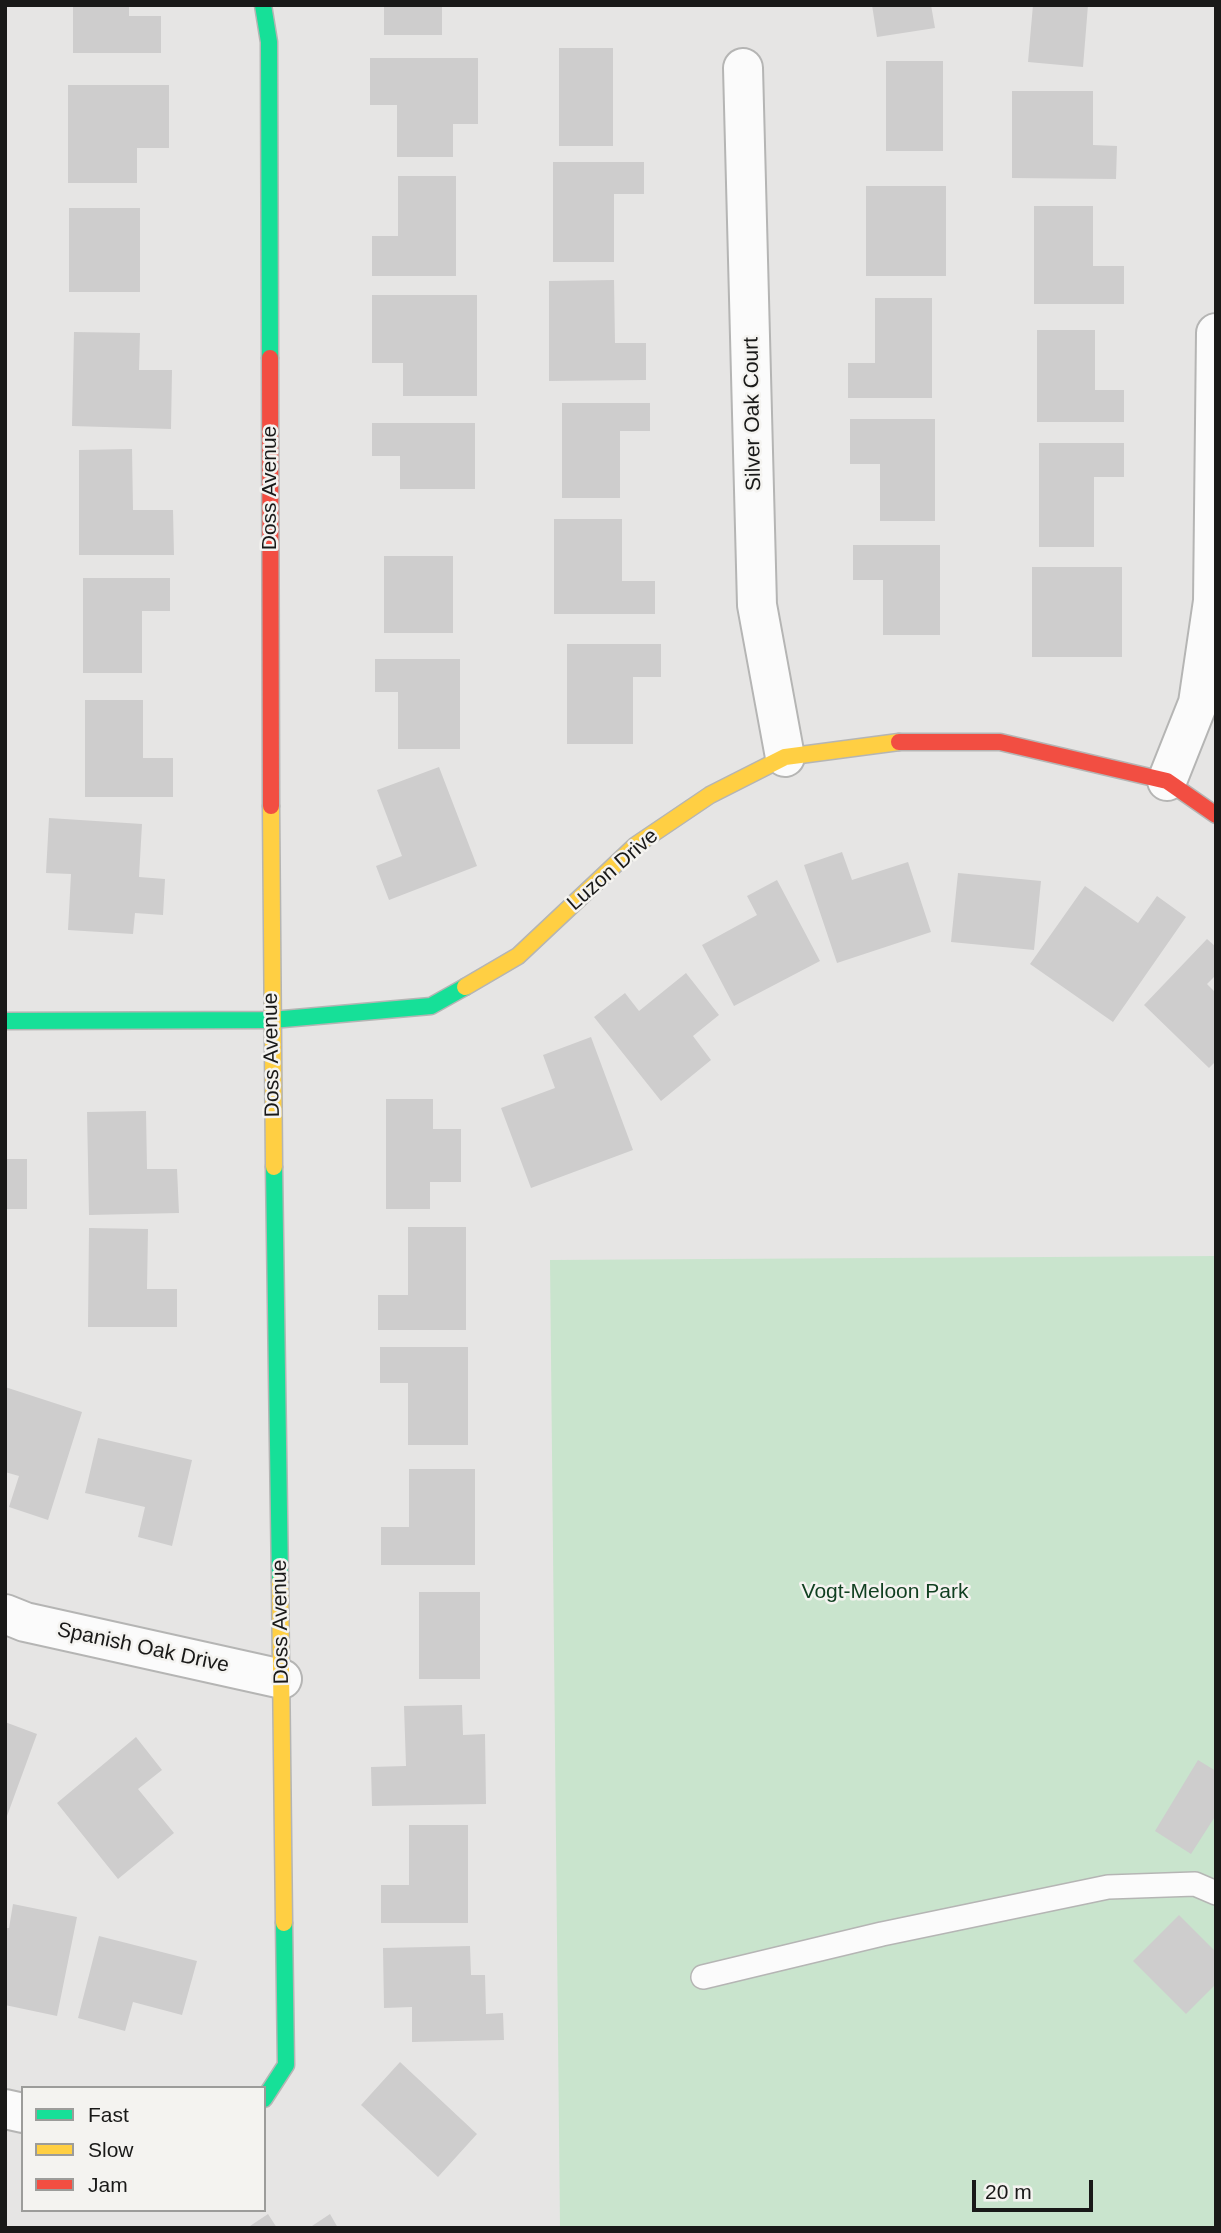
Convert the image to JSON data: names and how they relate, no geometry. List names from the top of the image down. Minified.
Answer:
{"streets":{"street":["Silver Oak Court","Doss Avenue","Luzon Drive","Spanish Oak Drive"]},"crossings":[["Silver Oak Court","Luzon Drive"],["Doss Avenue","Luzon Drive"],["Doss Avenue","Spanish Oak Drive"]],"parks":["Vogt-Meloon Park"],"legend":["Fast","Slow","Jam"],"scale_bar":"20 m"}
